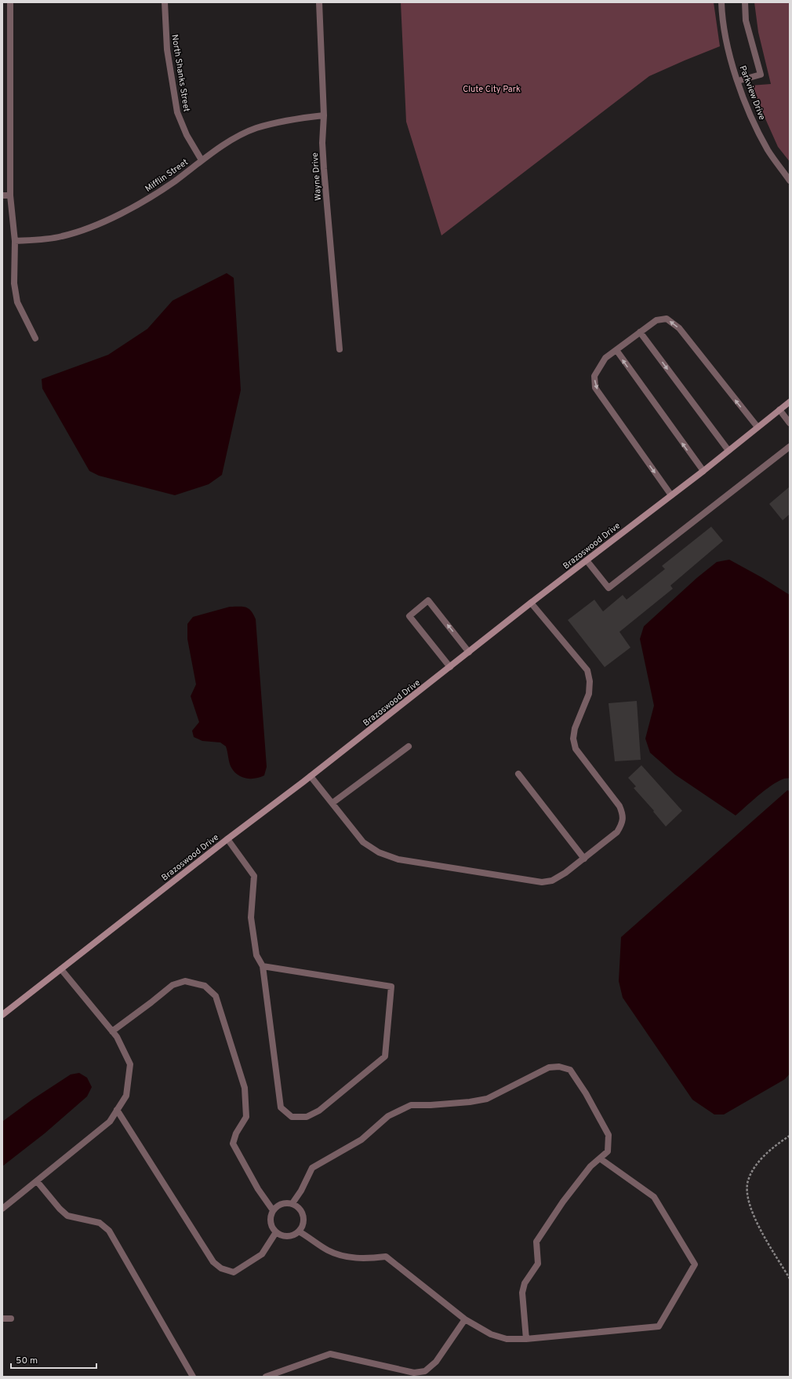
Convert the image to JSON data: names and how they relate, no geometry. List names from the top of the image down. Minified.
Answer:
{"streets":{"street":["North Shanks Street","Parkview Drive","Mifflin Street","Wayne Drive","Brazoswood Drive"]},"crossings":[["North Shanks Street","Mifflin Street"],["Mifflin Street","Wayne Drive"]],"parks":["Clute City Park"],"scale_bar":"50 m"}
